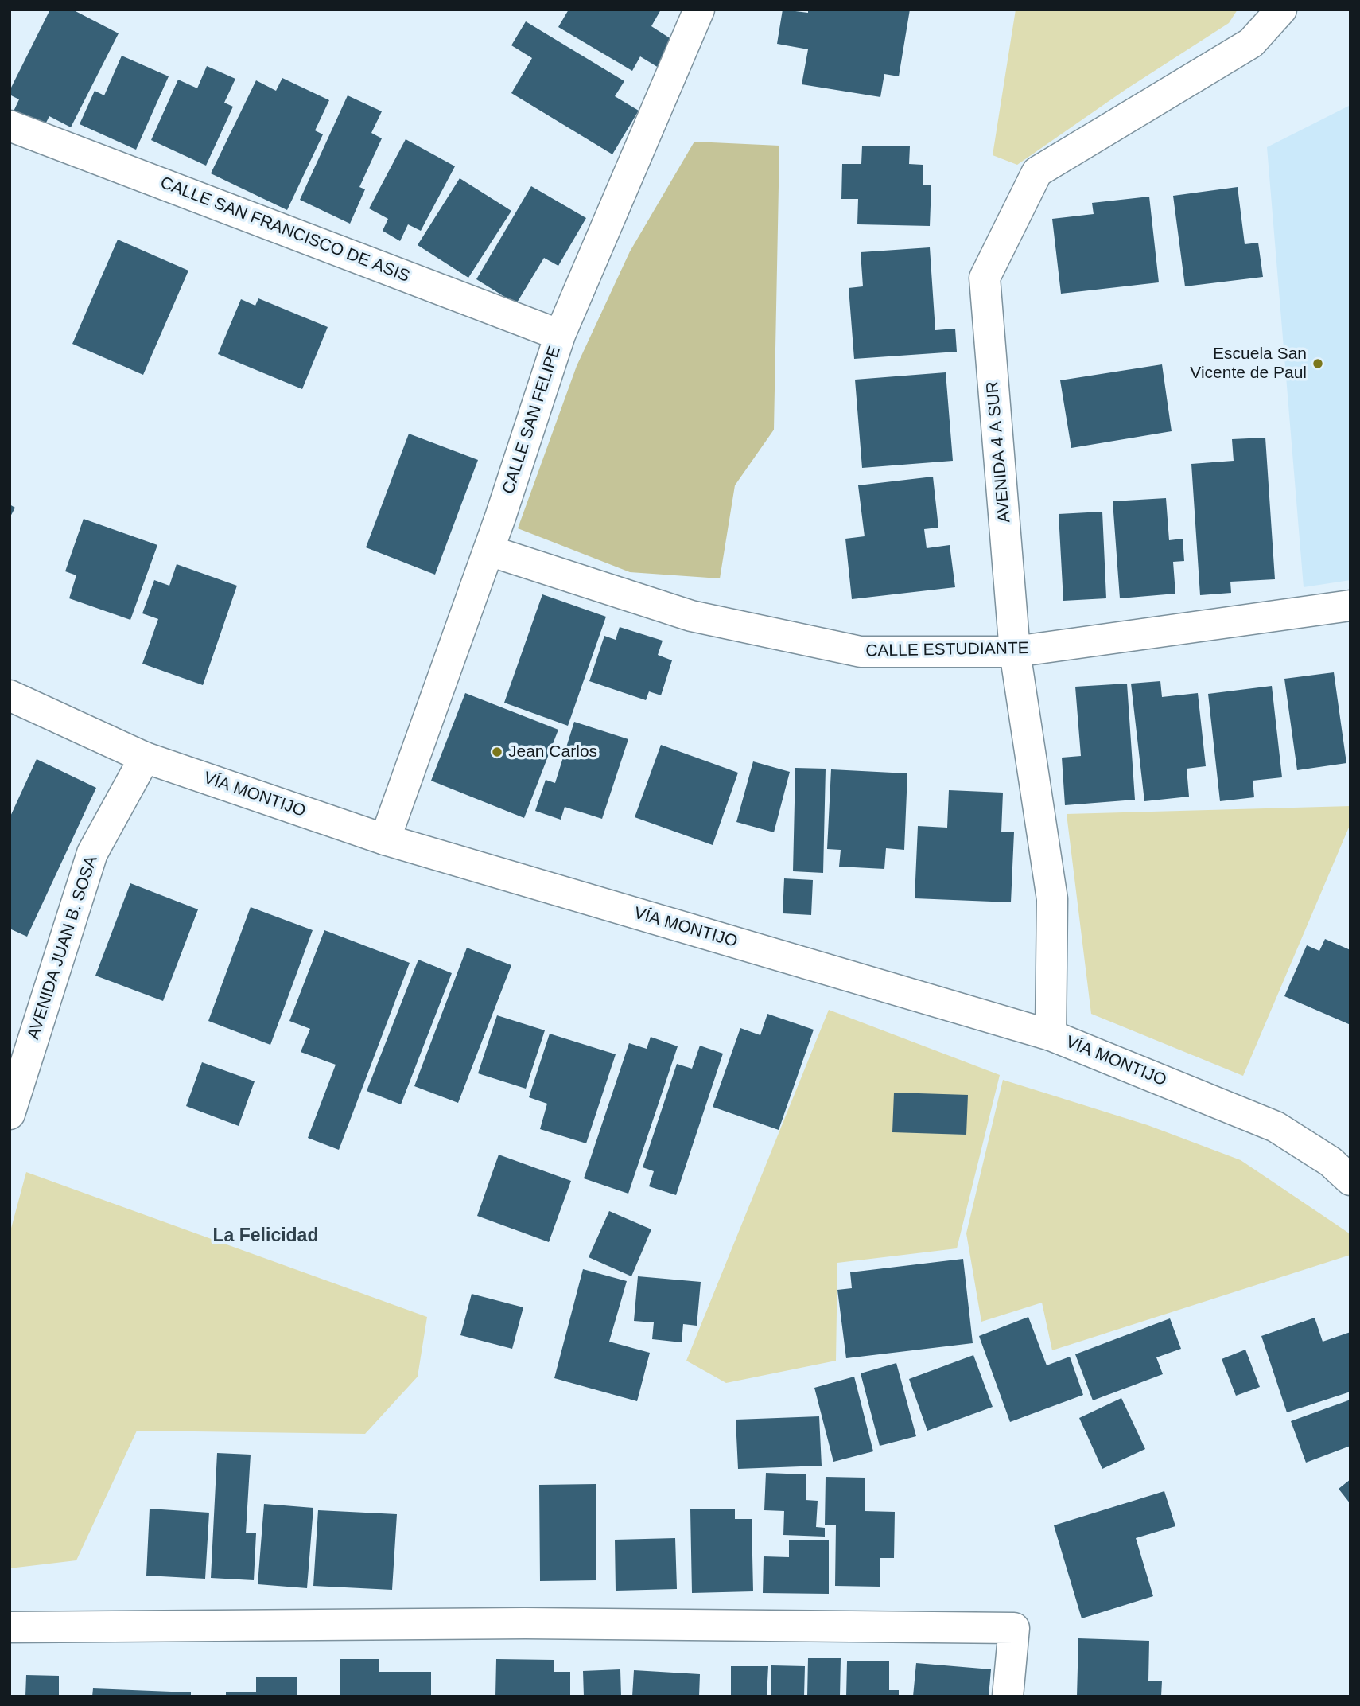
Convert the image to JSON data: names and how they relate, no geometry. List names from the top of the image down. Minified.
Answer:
{"streets":{"street":["CALLE SAN FRANCISCO DE ASIS","CALLE SAN FELIPE","AVENIDA 4 A SUR","CALLE ESTUDIANTE","VÍA MONTIJO","AVENIDA JUAN B. SOSA"]},"crossings":[["CALLE SAN FRANCISCO DE ASIS","CALLE SAN FELIPE"],["CALLE SAN FELIPE","CALLE ESTUDIANTE"],["CALLE SAN FELIPE","VÍA MONTIJO"],["AVENIDA 4 A SUR","CALLE ESTUDIANTE"],["AVENIDA 4 A SUR","VÍA MONTIJO"],["VÍA MONTIJO","AVENIDA JUAN B. SOSA"]],"districts":["La Felicidad"],"places":["Escuela San Vicente de Paul","Jean Carlos"]}
